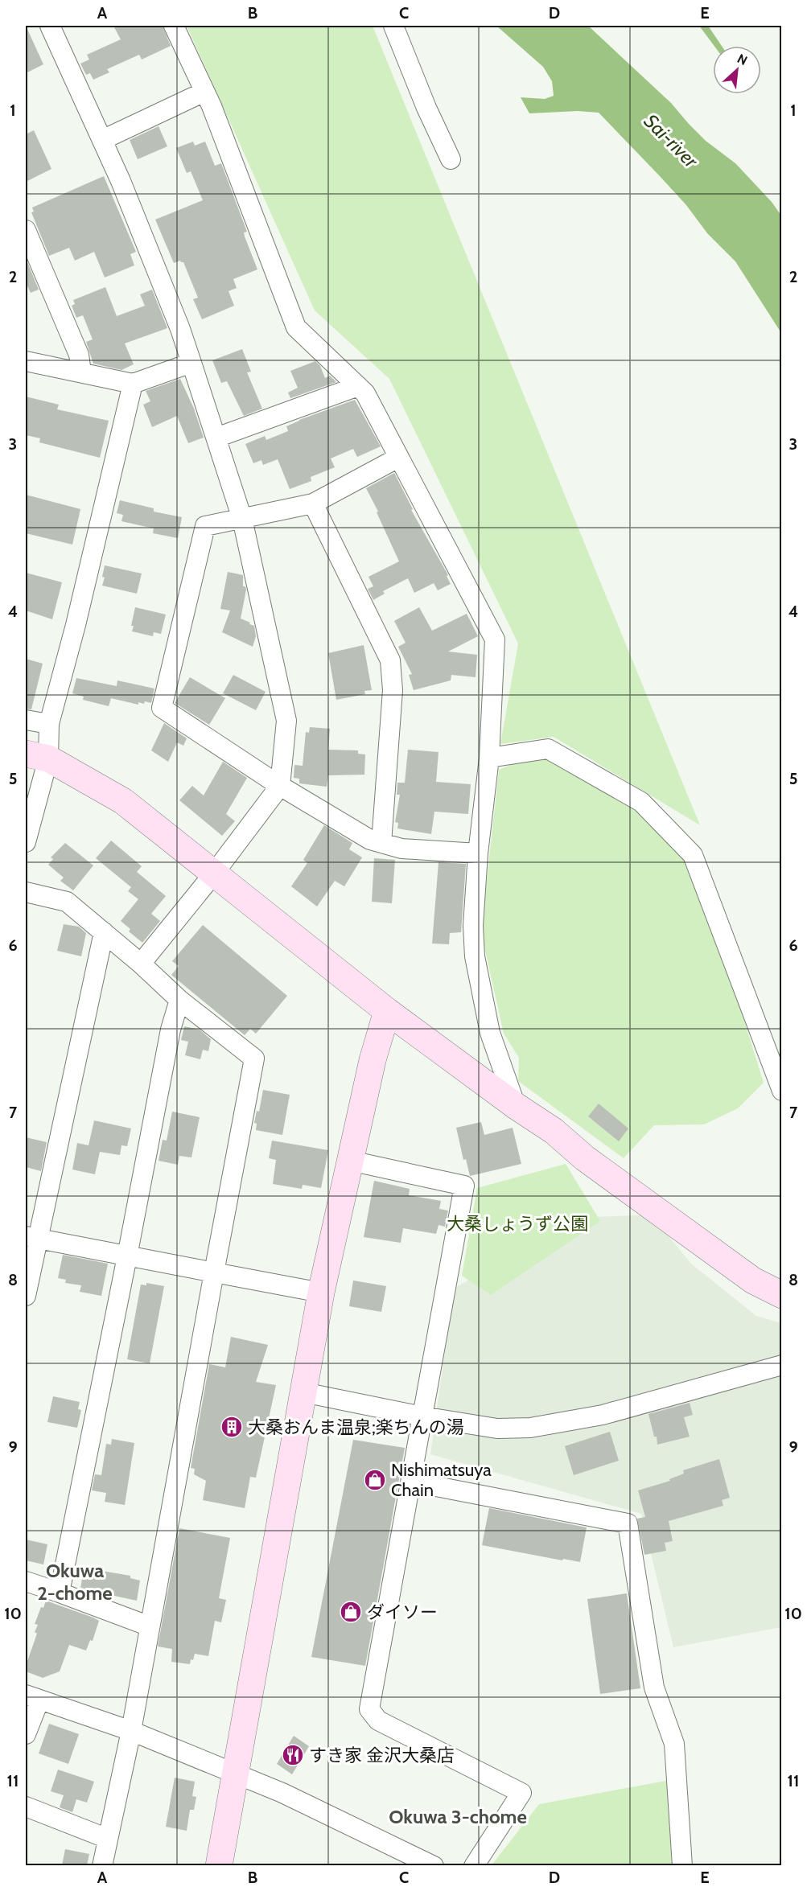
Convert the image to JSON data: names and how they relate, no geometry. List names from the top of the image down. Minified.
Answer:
{"districts":["Okuwa 2-chome","Okuwa 3-chome"],"water":["Sai-river"],"parks":["大桑しょうず公園"],"places":{"building":["大桑おんま温泉;楽ちんの湯"],"shop":["Nishimatsuya Chain","ダイソー"],"restaurant":["すき家 金沢大桑店"]},"north":"top right","grid":{"columns":["A","B","C","D","E"],"rows":["1","2","3","4","5","6","7","8","9","10","11"]}}
